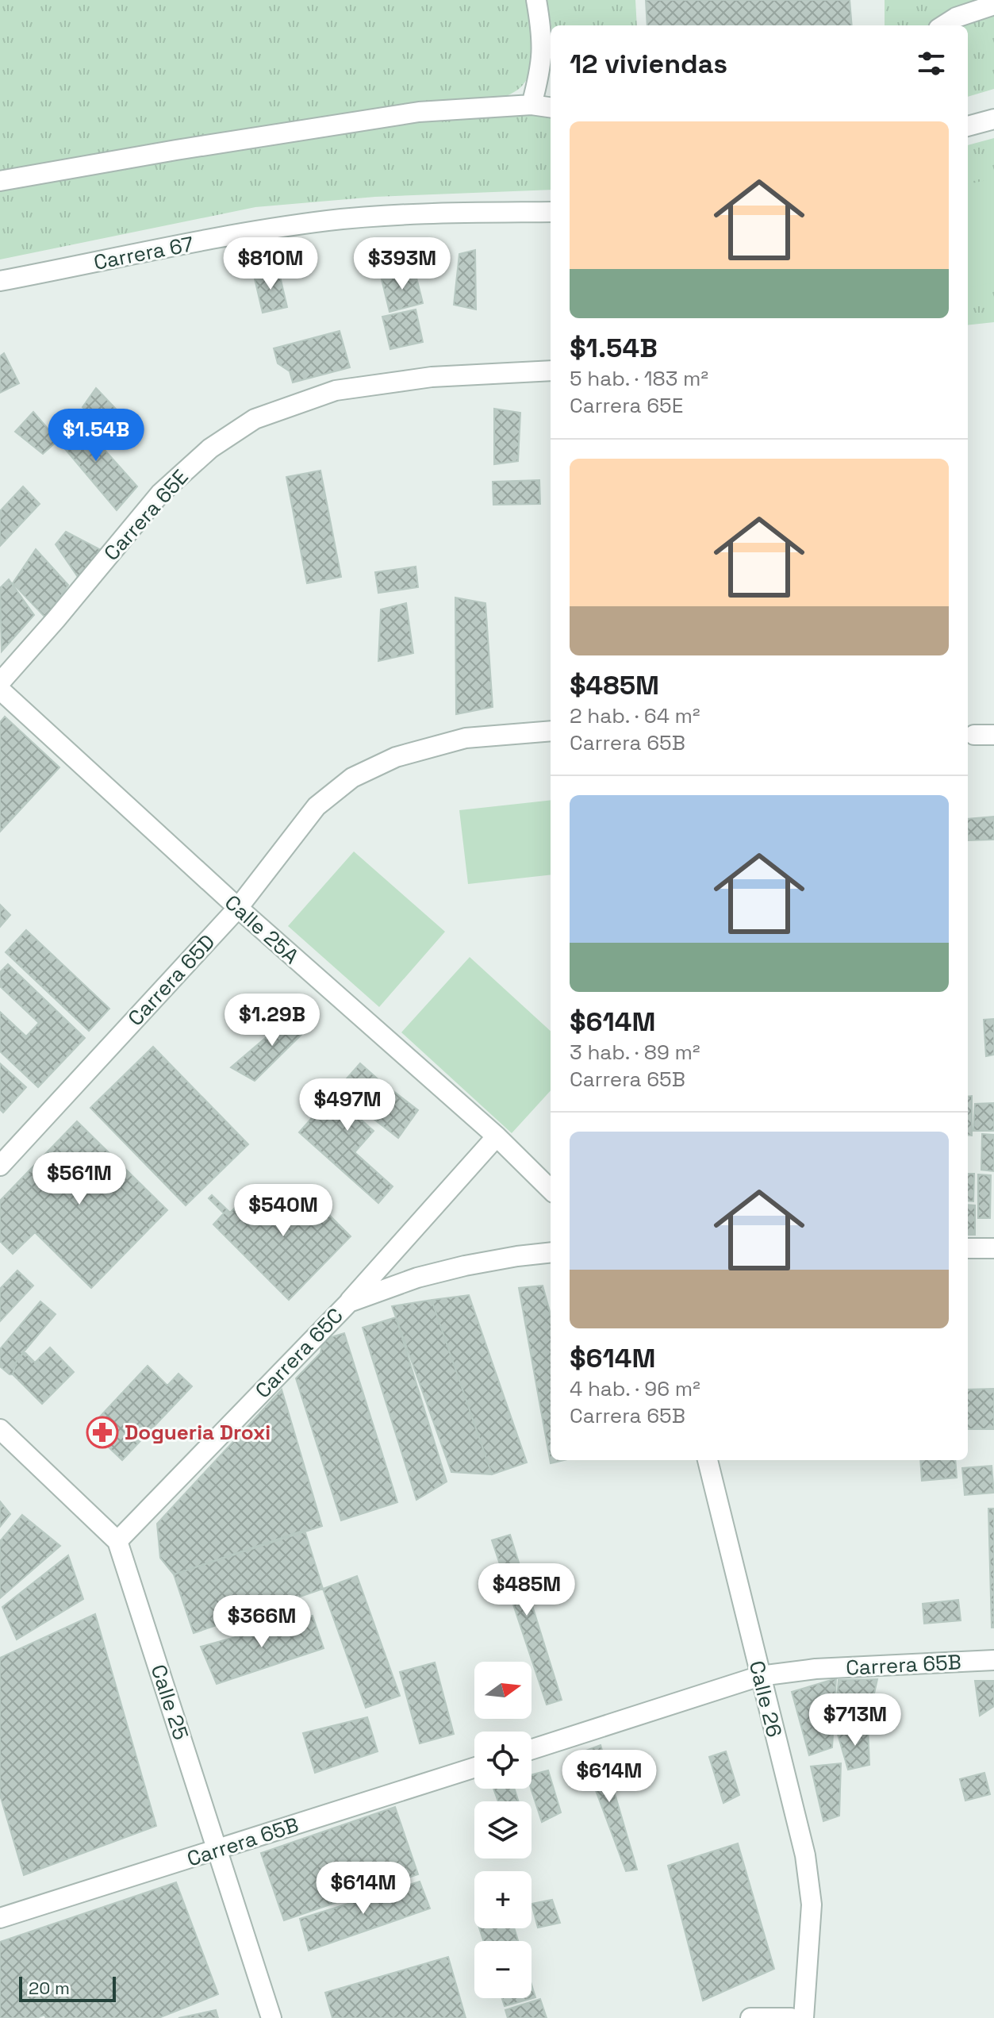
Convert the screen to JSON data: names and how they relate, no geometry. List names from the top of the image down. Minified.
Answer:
{"streets":{"street":["Carrera 67","Carrera 65E","Calle 25A","Carrera 65D","Carrera 65C","Carrera 65B","Calle 26","Calle 25"]},"crossings":[["Calle 25A","Carrera 65D"],["Calle 25A","Carrera 65C"],["Carrera 65C","Calle 25"],["Carrera 65B","Calle 26"],["Carrera 65B","Calle 25"]],"places":{"pharmacy":["Dogueria Droxi"]},"scale_bar":"20 m","north":"right","page":{"heading":"12 viviendas","list":[{"name":"$1.54B","note":"5 hab. · 183 m² · Carrera 65E"},{"name":"$485M","note":"2 hab. · 64 m² · Carrera 65B"},{"name":"$614M","note":"3 hab. · 89 m² · Carrera 65B"},{"name":"$614M","note":"4 hab. · 96 m² · Carrera 65B"}],"price":["$810M","$393M","$1.54B","$1.29B","$497M","$561M","$540M","$485M","$366M","$713M","$614M","$614M"],"map_buttons":["+","−"],"scale":"20 m"}}
